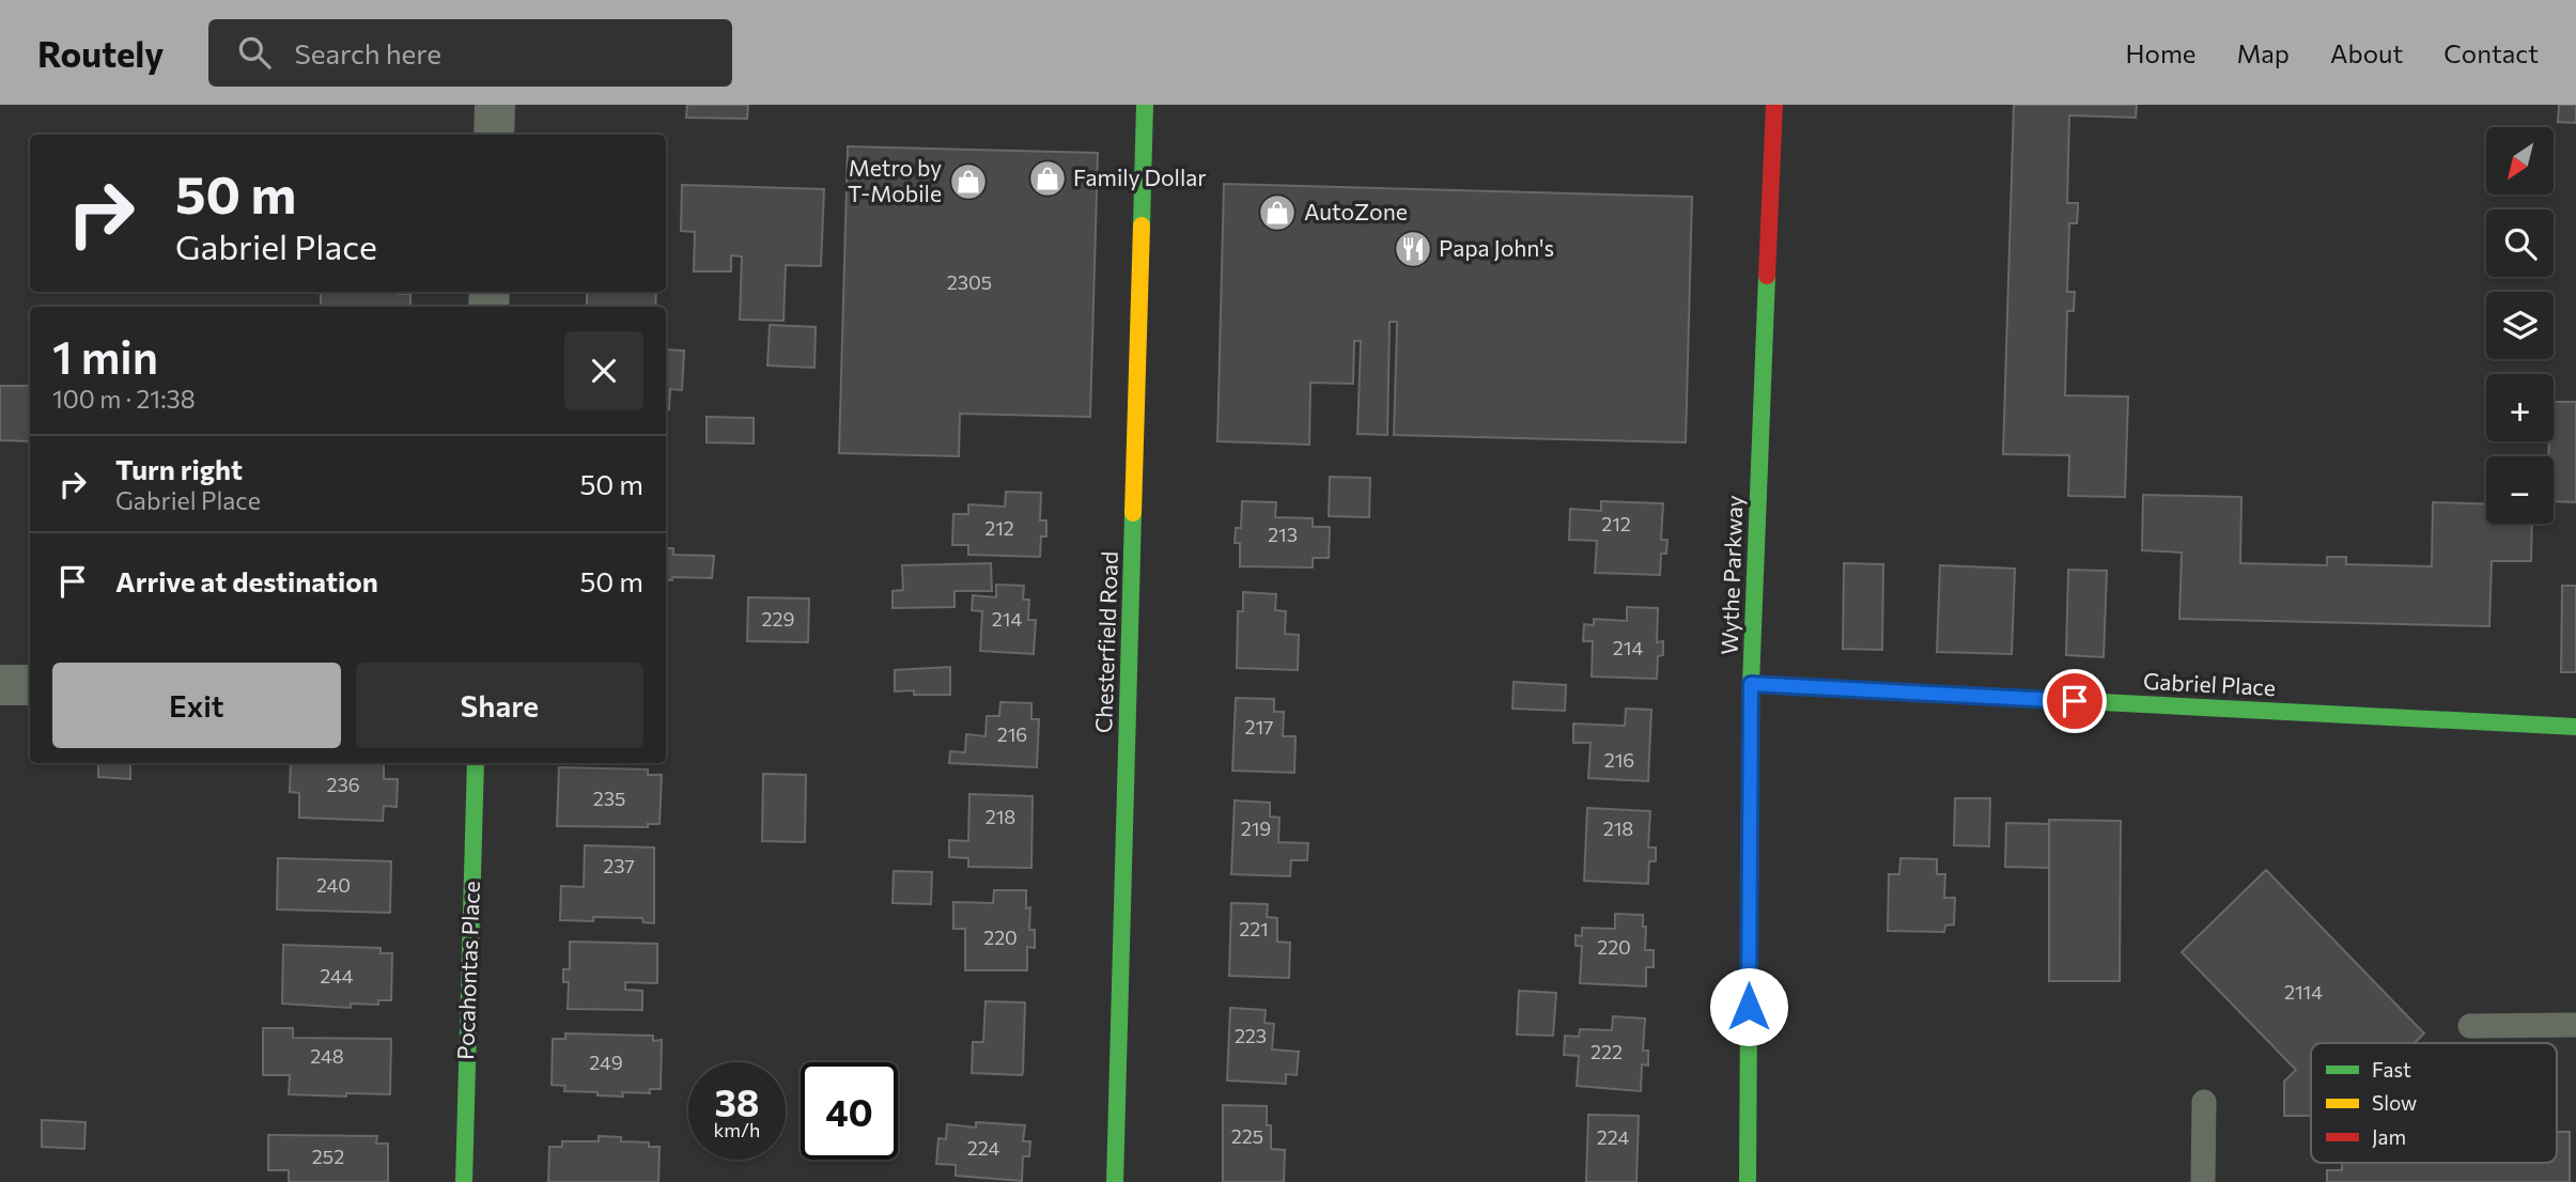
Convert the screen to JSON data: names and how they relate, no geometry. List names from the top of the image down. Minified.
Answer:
{"streets":{"street":["Wythe Parkway","Chesterfield Road","Gabriel Place","Pocahontas Place"]},"crossings":[["Wythe Parkway","Gabriel Place"]],"places":{"shop":["Family Dollar","Metro by T-Mobile","AutoZone"],"restaurant":["Papa John's"]},"house_numbers":["2305","212","212","213","229","214","214","217","216","216","236","235","218","219","218","237","240","221","220","220","244","2114","223","222","248","249","225","224","224","252"],"legend":["Fast","Slow","Jam"],"north":"bottom left","page":{"header":"Routely","search":"Search here","nav":["Home","Map","About","Contact"],"map_buttons":["+","−"],"turn":["50 m","Gabriel Place"],"heading":["1 min","100 m · 21:38"],"list":[{"name":"Turn right","note":"Gabriel Place","value":"50 m"},{"name":"Arrive at destination","value":"50 m"}],"buttons":["Exit","Share"],"speed":"38 km/h","limit":"40"}}
